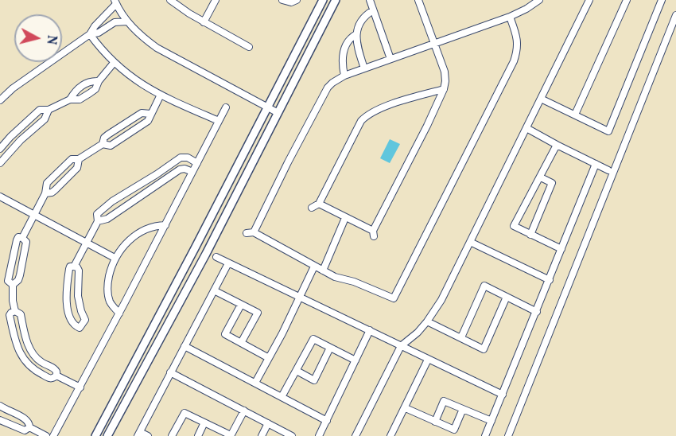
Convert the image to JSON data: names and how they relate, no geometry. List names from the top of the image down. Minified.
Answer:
{"north":"right"}
